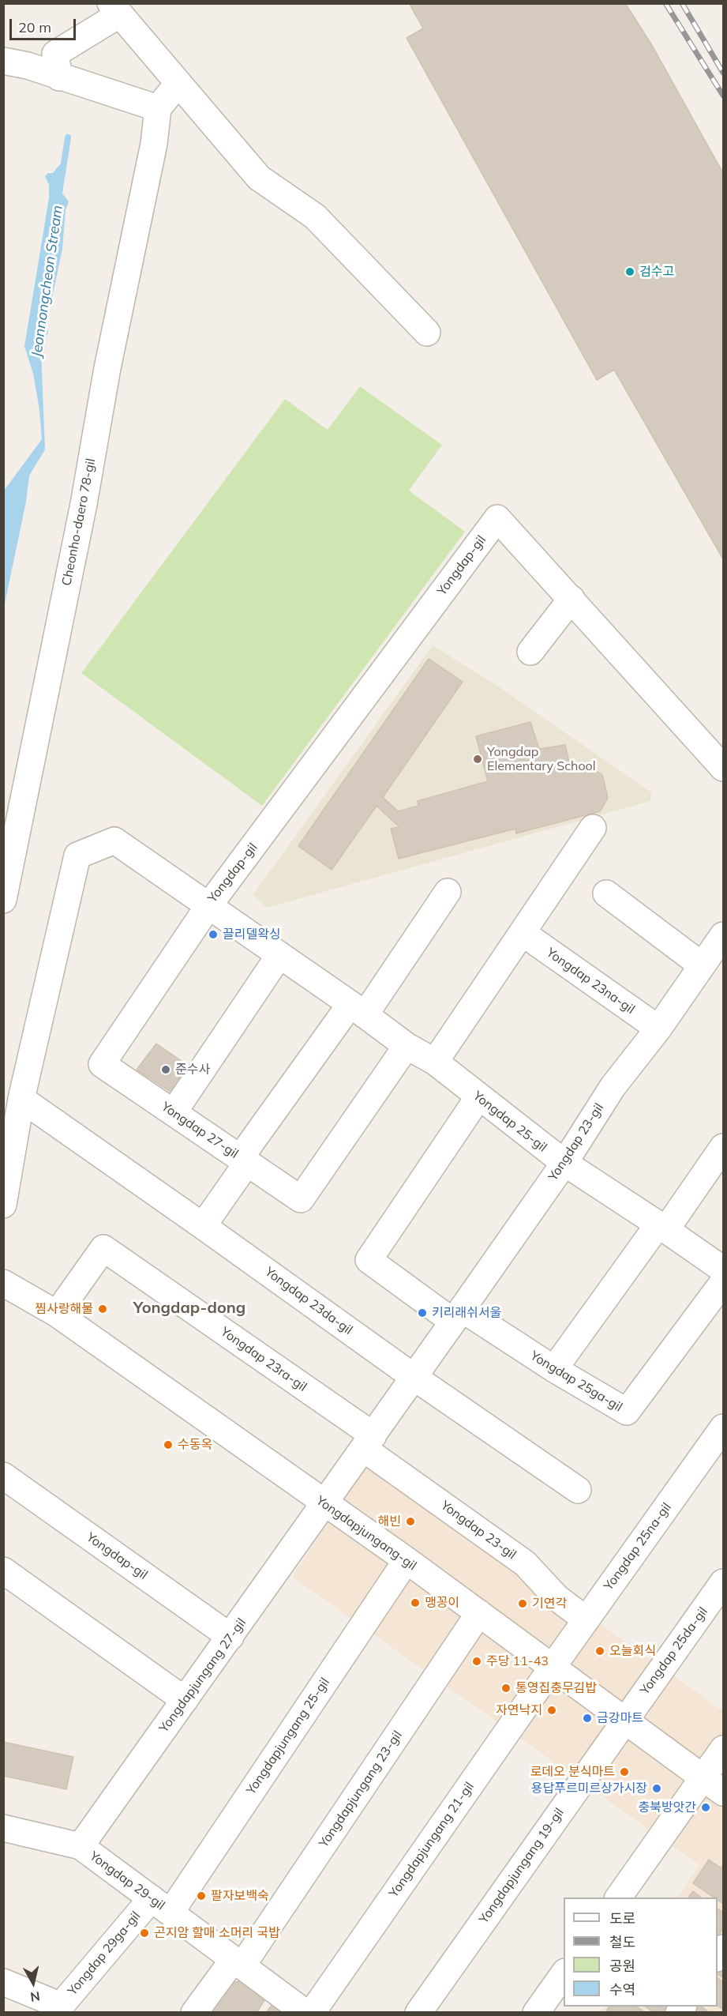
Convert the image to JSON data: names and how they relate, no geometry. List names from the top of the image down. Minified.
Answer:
{"streets":{"street":["Cheonho-daero 78-gil","Yongdap-gil","Yongdap 23na-gil","Yongdap 25-gil","Yongdap 27-gil","Yongdap 23-gil","Yongdap 23da-gil","Yongdap 23ra-gil","Yongdap 25ga-gil","Yongdapjungang-gil","Yongdap 25na-gil","Yongdap 25da-gil","Yongdapjungang 27-gil","Yongdapjungang 25-gil","Yongdapjungang 23-gil","Yongdapjungang 21-gil","Yongdapjungang 19-gil","Yongdap 29-gil","Yongdap 29ga-gil"]},"crossings":[["Yongdap-gil","Yongdap 25-gil"],["Yongdap-gil","Yongdap 27-gil"],["Yongdap-gil","Yongdap 23da-gil"],["Yongdap-gil","Yongdapjungang 27-gil"],["Yongdap 23na-gil","Yongdap 23-gil"],["Yongdap 25-gil","Yongdap 27-gil"],["Yongdap 25-gil","Yongdap 23-gil"],["Yongdap 23-gil","Yongdap 23da-gil"],["Yongdap 23-gil","Yongdap 23ra-gil"],["Yongdap 23-gil","Yongdap 25ga-gil"],["Yongdap 23-gil","Yongdapjungang-gil"],["Yongdap 23-gil","Yongdap 25na-gil"],["Yongdap 23-gil","Yongdapjungang 27-gil"],["Yongdap 23ra-gil","Yongdapjungang-gil"],["Yongdapjungang-gil","Yongdap 25na-gil"],["Yongdapjungang-gil","Yongdap 25da-gil"],["Yongdapjungang-gil","Yongdapjungang 27-gil"],["Yongdapjungang-gil","Yongdapjungang 25-gil"],["Yongdapjungang-gil","Yongdapjungang 23-gil"],["Yongdapjungang-gil","Yongdapjungang 21-gil"],["Yongdapjungang-gil","Yongdapjungang 19-gil"],["Yongdap 25na-gil","Yongdapjungang 21-gil"],["Yongdap 25da-gil","Yongdapjungang 19-gil"],["Yongdapjungang 27-gil","Yongdap 29-gil"],["Yongdapjungang 25-gil","Yongdap 29-gil"],["Yongdapjungang 25-gil","Yongdap 29ga-gil"],["Yongdapjungang 23-gil","Yongdap 29-gil"],["Yongdap 29-gil","Yongdap 29ga-gil"]],"districts":["Yongdap-dong"],"water":["Jeonnongcheon Stream"],"places":["검수고","Yongdap Elementary School","끌리델왁싱","준수사","찜사랑해물","키리래쉬서울","수동옥","해빈","맹꽁이","기연각","오늘회식","주당 11-43","통영집충무김밥","자연낙지","금강마트","로데오 분식마트","용답푸르미르상가시장","충북방앗간","팔자보백숙","곤지암 할매 소머리 국밥"],"legend":["도로","철도","공원","수역"],"scale_bar":"20 m","north":"bottom"}
